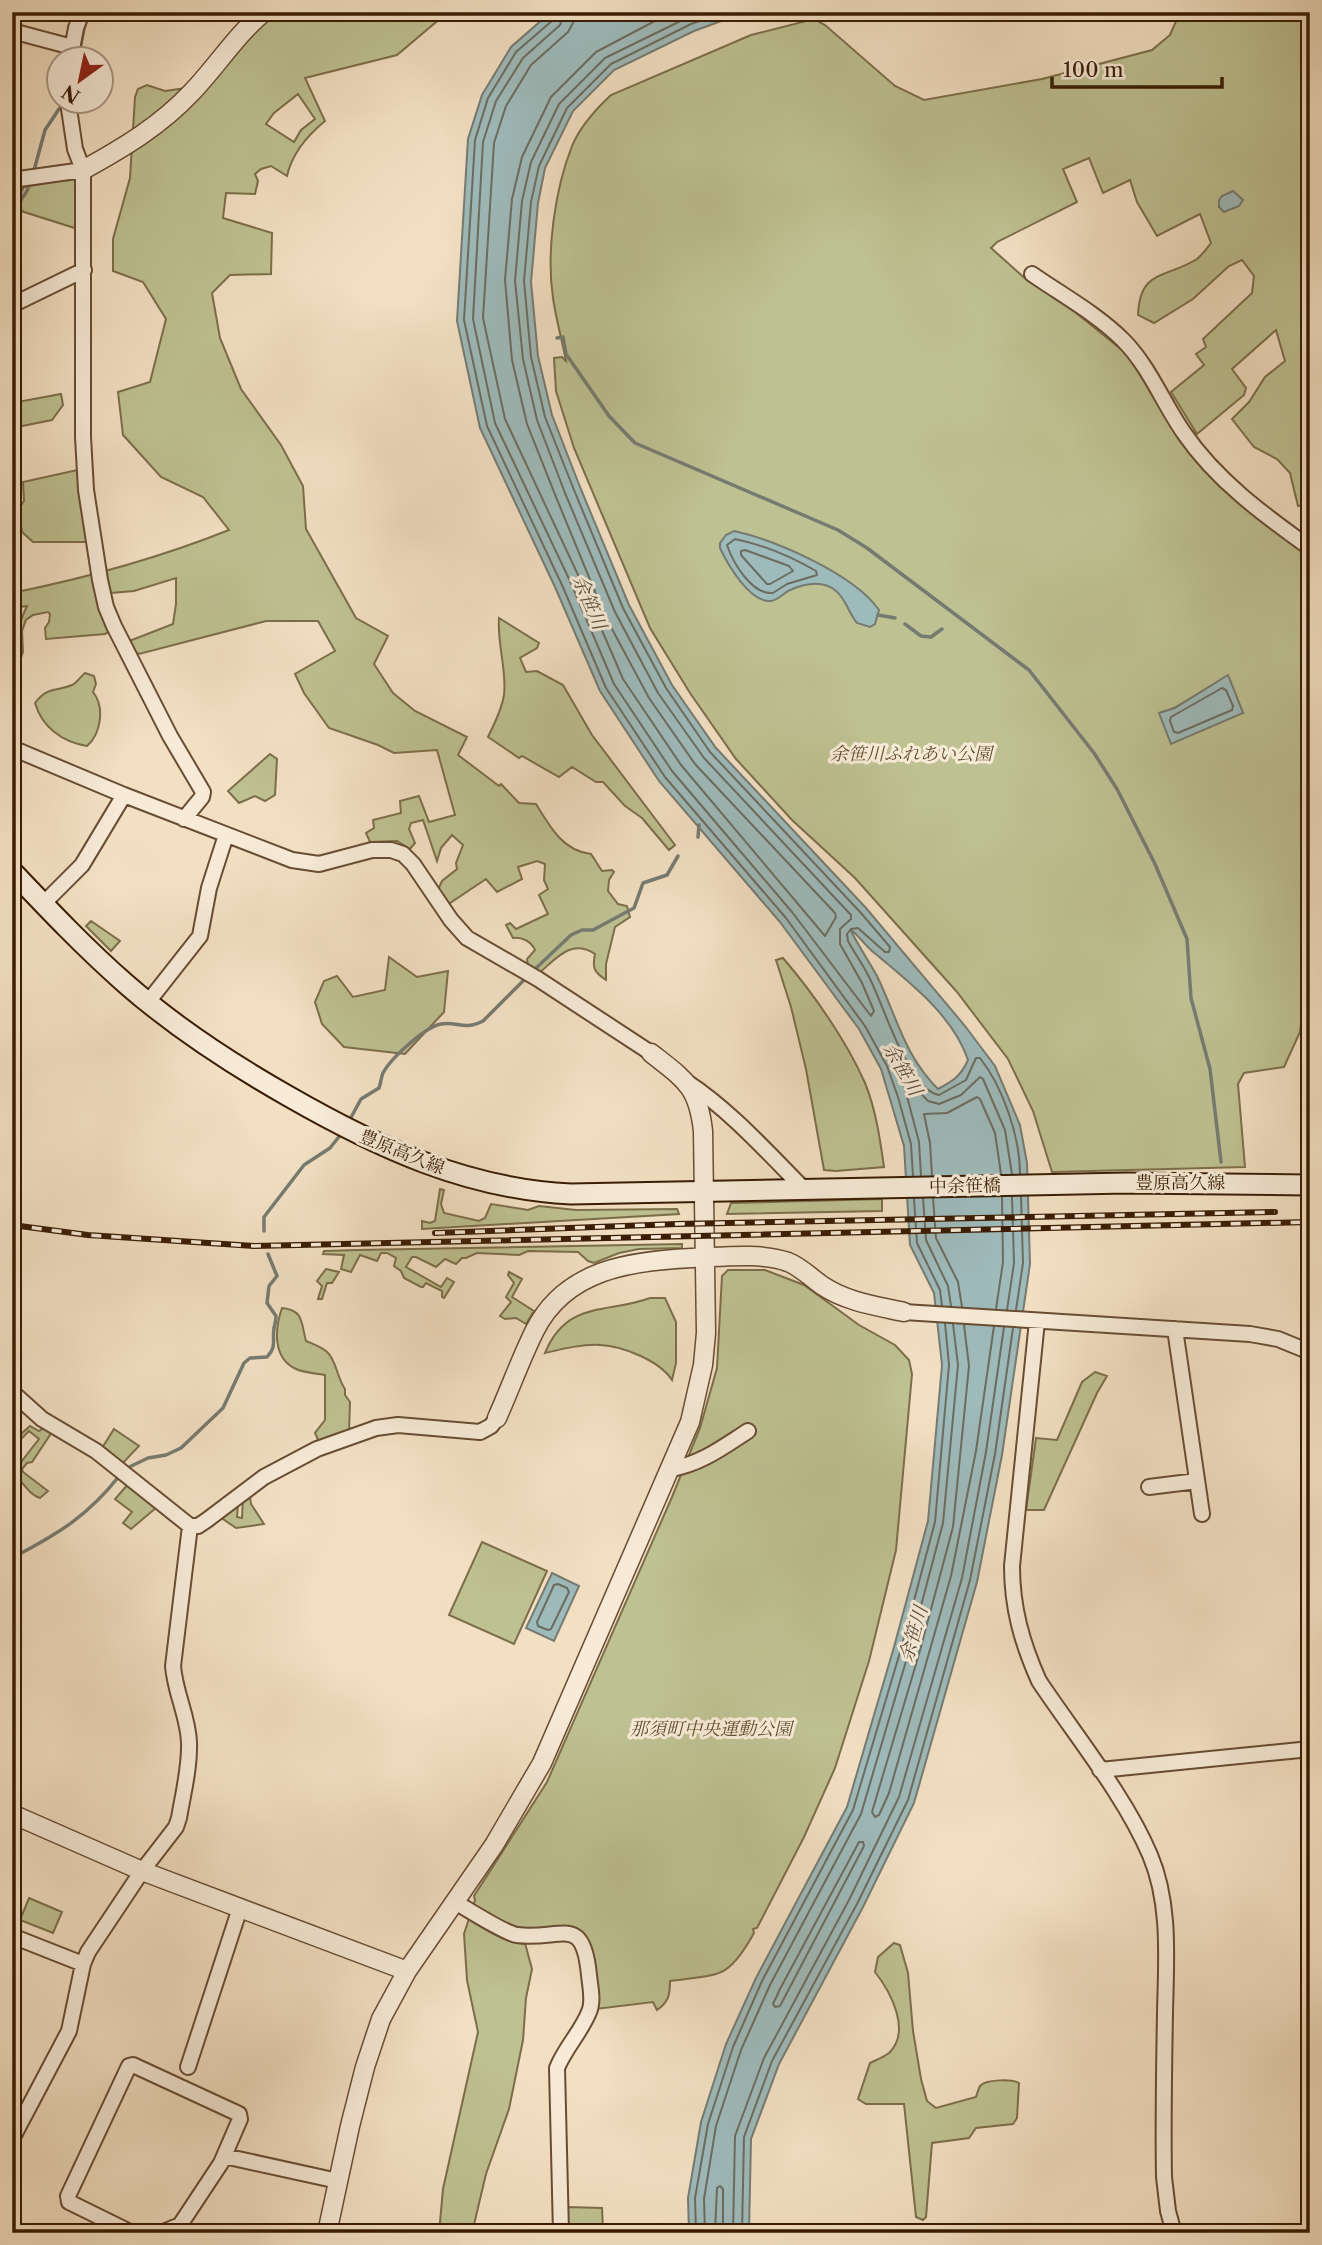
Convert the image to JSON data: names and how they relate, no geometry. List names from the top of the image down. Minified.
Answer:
{"streets":{"main road":["豊原高久線","中余笹橋"]},"crossings":[["豊原高久線","中余笹橋"]],"water":["余笹川"],"parks":["余笹川ふれあい公園","那須町中央運動公園"],"scale_bar":"100 m","north":"bottom left"}
